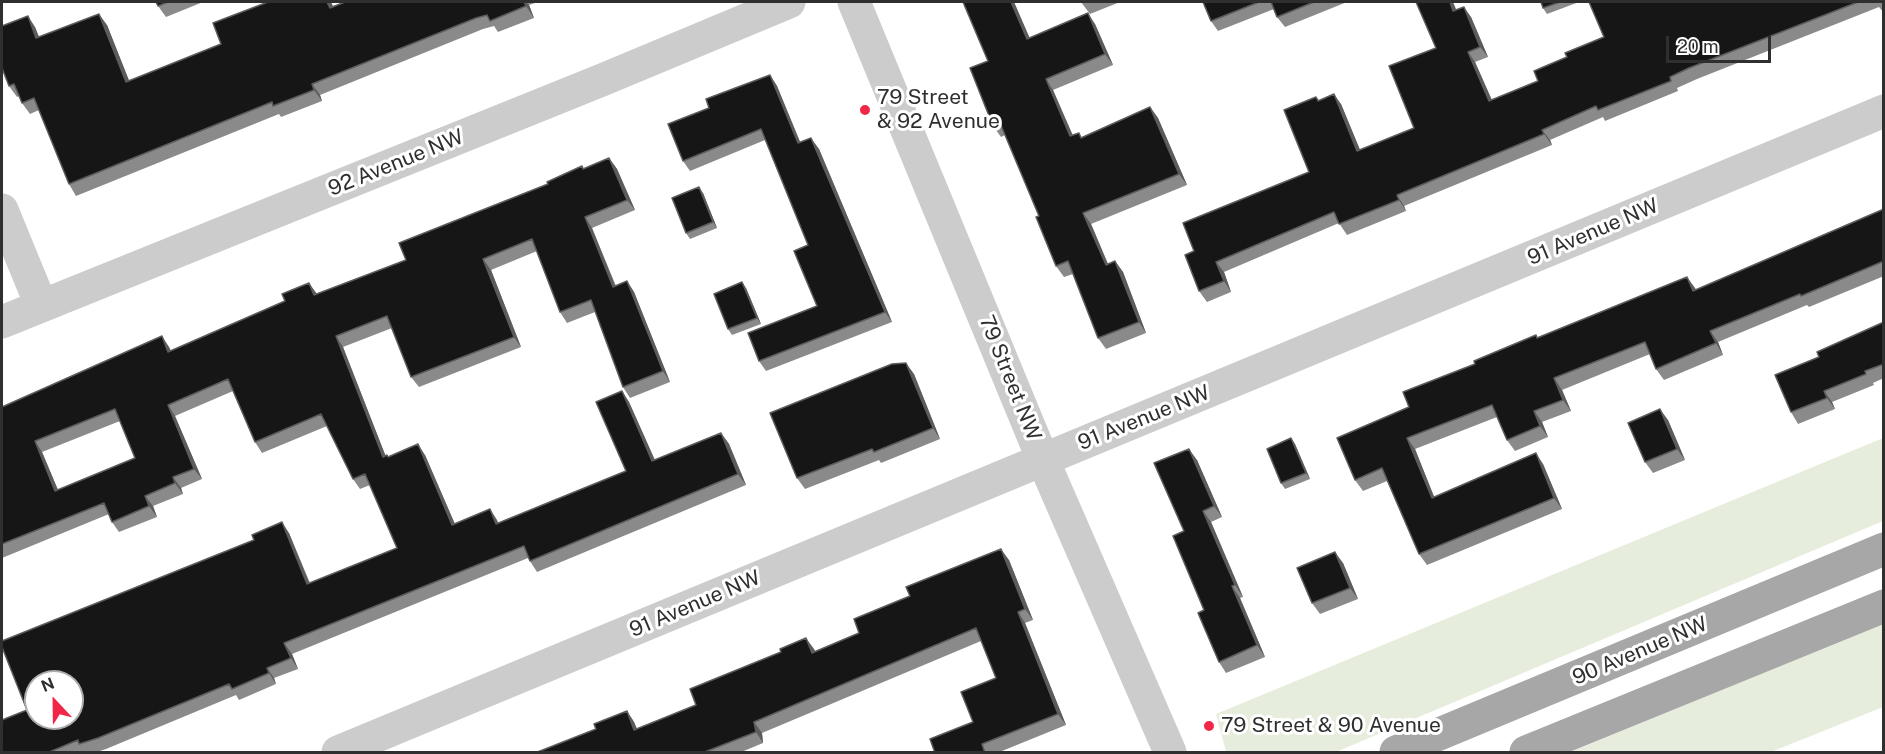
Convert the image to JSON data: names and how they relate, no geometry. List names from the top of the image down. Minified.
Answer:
{"streets":{"main road":["90 Avenue NW"],"street":["92 Avenue NW","91 Avenue NW","79 Street NW"]},"crossings":[["91 Avenue NW","79 Street NW"]],"places":["79 Street & 92 Avenue","79 Street & 90 Avenue"],"scale_bar":"20 m","north":"top"}
